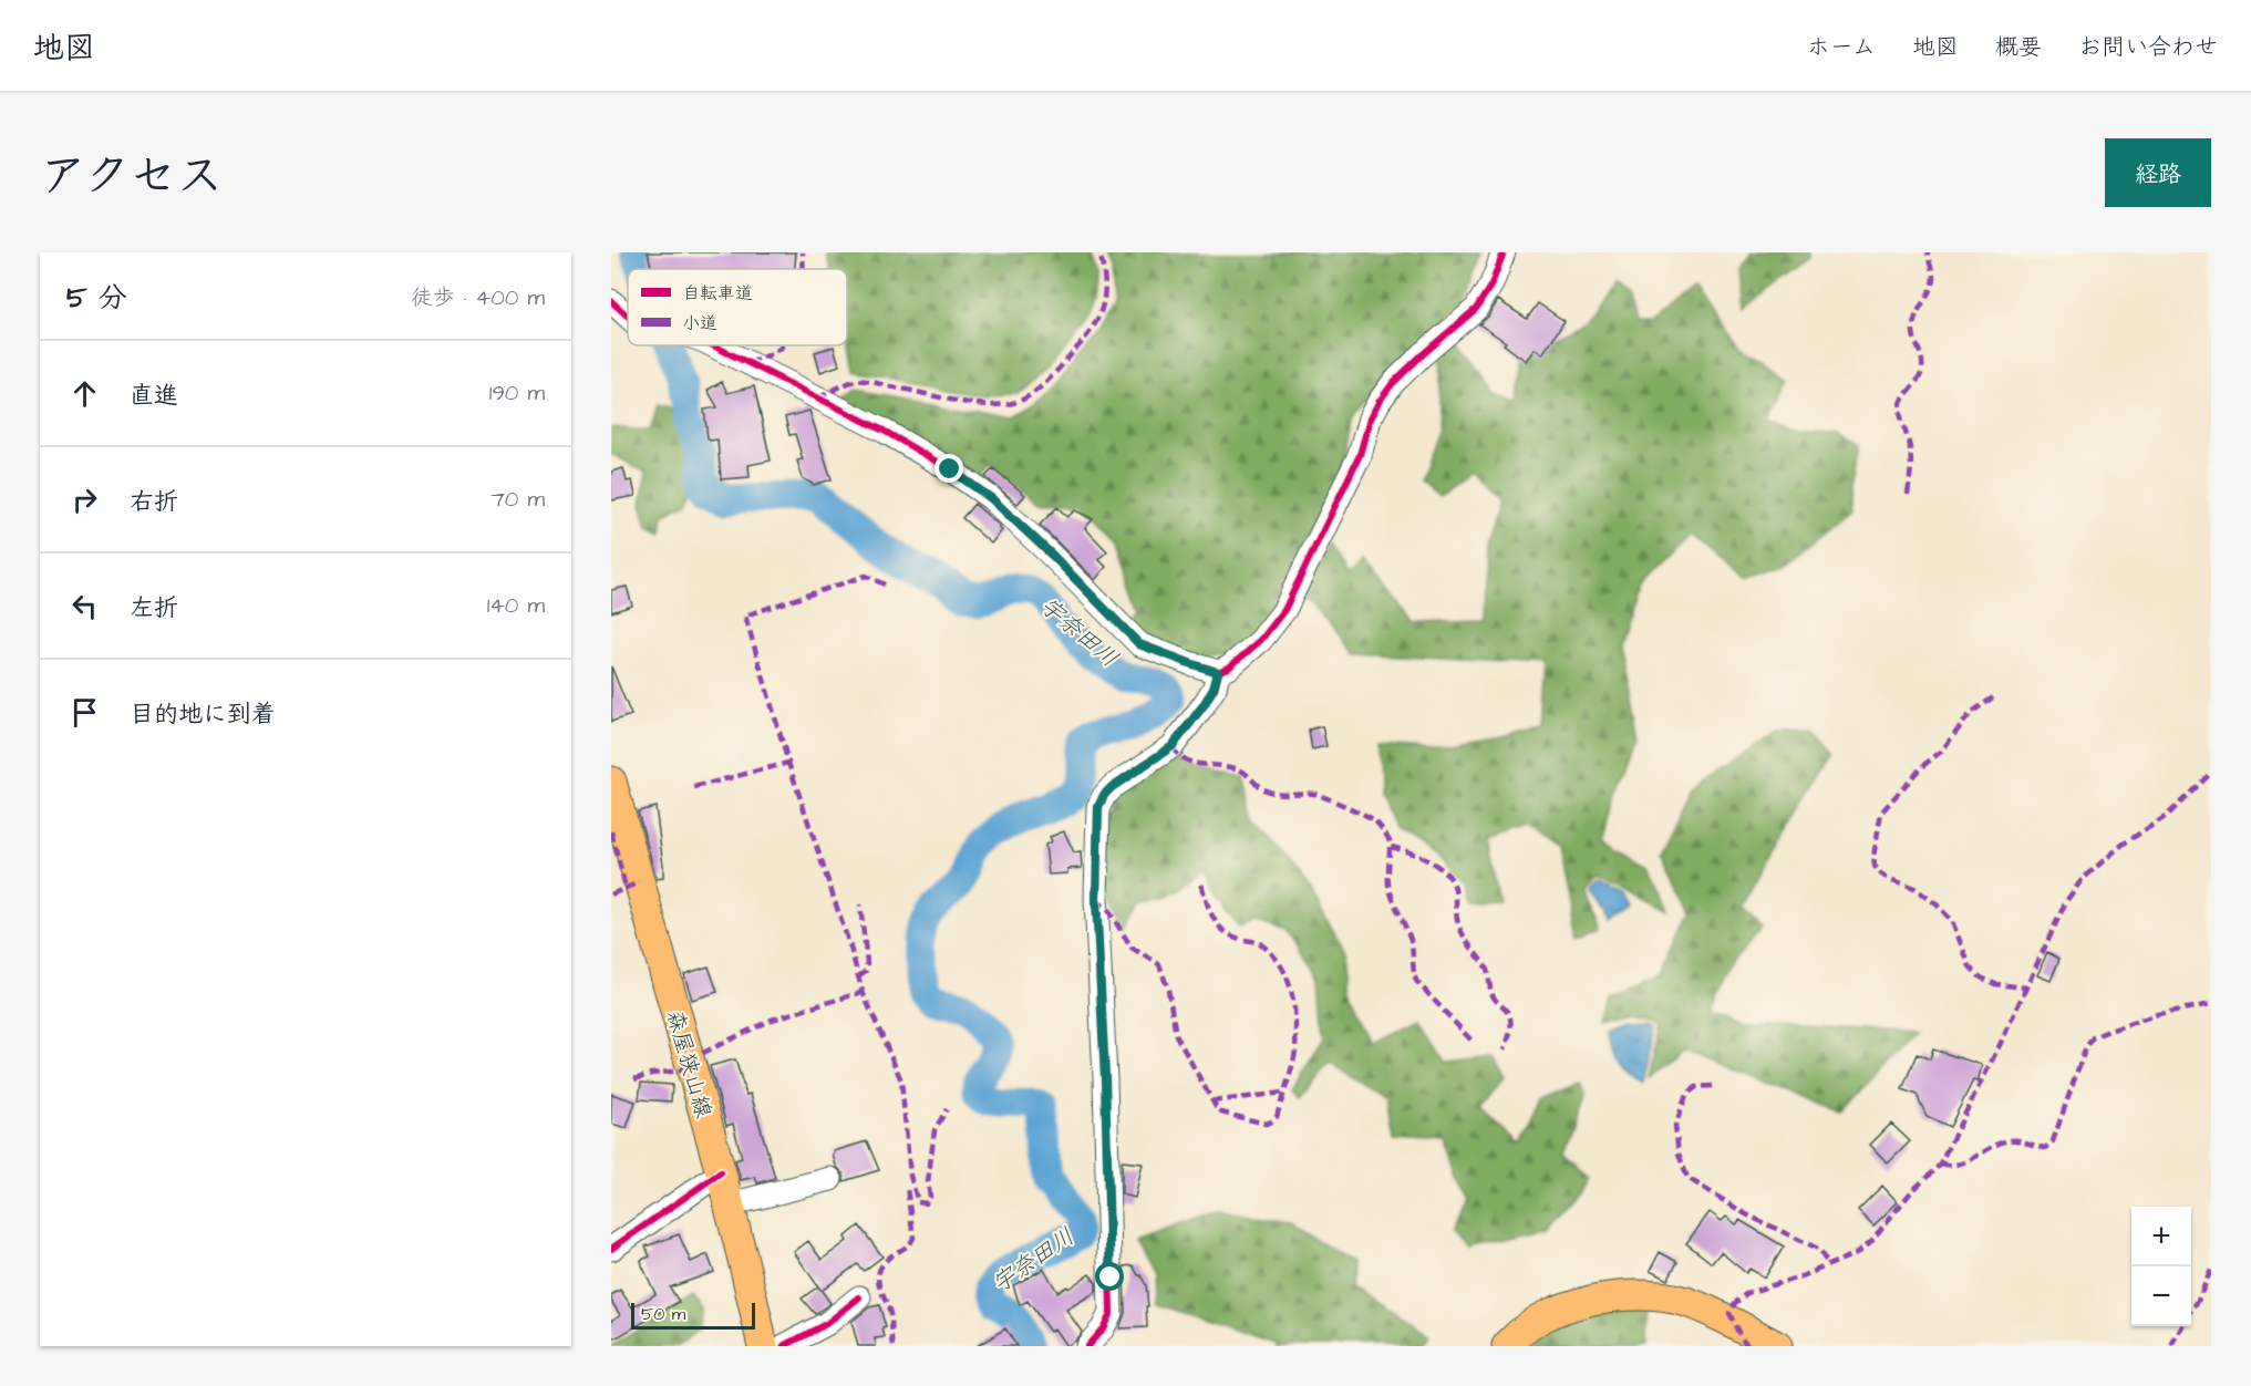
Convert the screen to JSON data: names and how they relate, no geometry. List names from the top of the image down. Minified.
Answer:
{"streets":{"main road":["森屋狭山線"]},"water":["宇奈田川"],"legend":["自転車道","小道"],"scale_bar":"50 m","page":{"header":"地図","nav":["ホーム","地図","概要","お問い合わせ"],"title":"アクセス","buttons":"経路","heading":["5 分","徒歩 · 400 m"],"list":[["直進","190 m"],["右折","70 m"],["左折","140 m"],"目的地に到着"],"map_buttons":["+","−"],"scale":"50 m"}}
